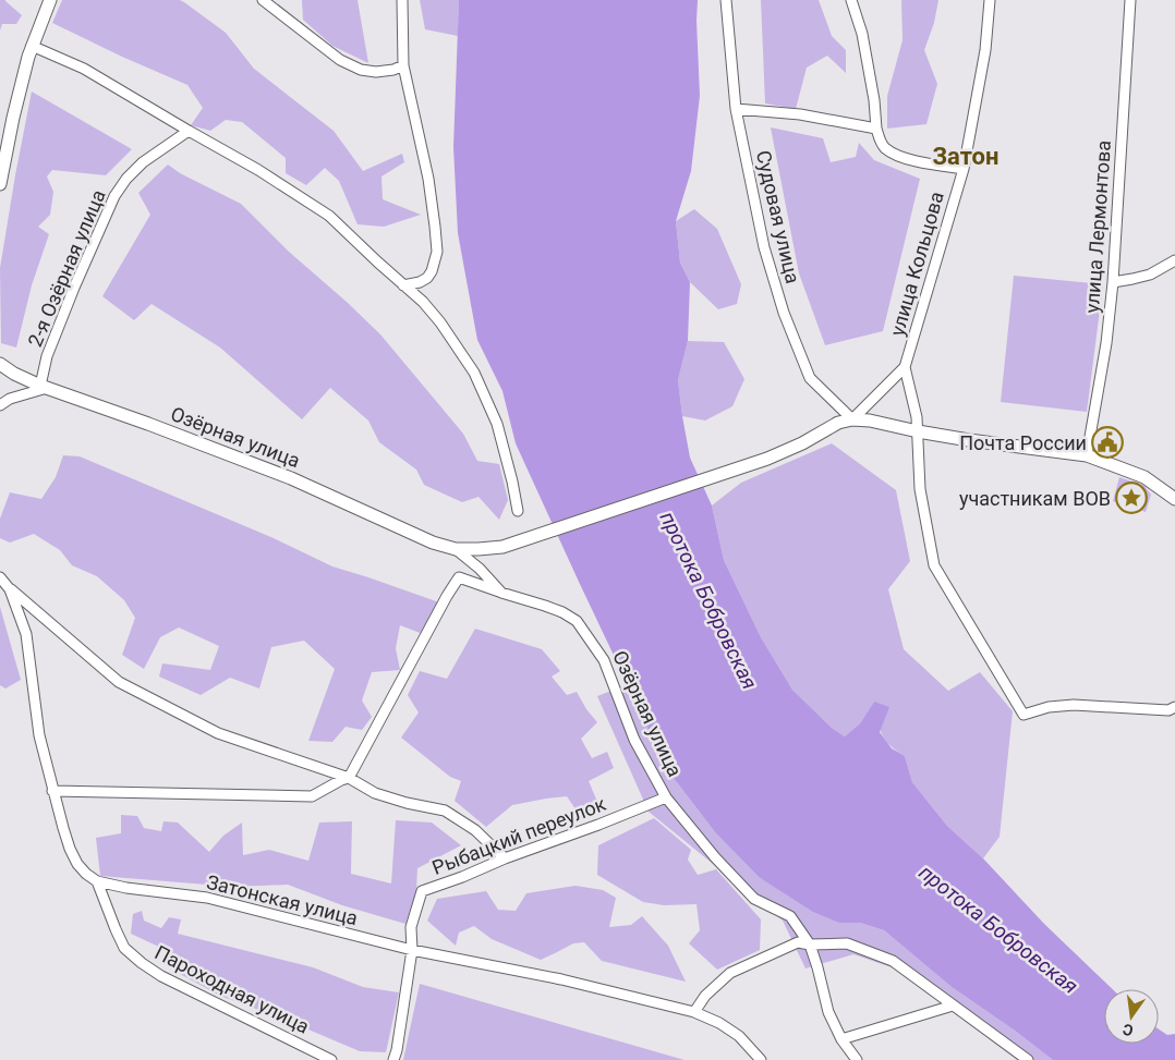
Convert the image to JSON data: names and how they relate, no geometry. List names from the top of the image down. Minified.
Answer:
{"streets":{"street":["Судовая улица","улица Лермонтова","улица Кольцова","2-я Озёрная улица","Озёрная улица","Рыбацкий переулок","Затонская улица","Пароходная улица"]},"crossings":[["Судовая улица","улица Кольцова"],["Судовая улица","Озёрная улица"],["улица Кольцова","Озёрная улица"],["2-я Озёрная улица","Озёрная улица"],["Озёрная улица","Рыбацкий переулок"],["Рыбацкий переулок","Затонская улица"],["Затонская улица","Пароходная улица"]],"districts":["Затон"],"water":["протока Бобровская"],"places":{"public building":["Почта России"],"place":["участникам ВОВ"]},"north":"bottom"}
